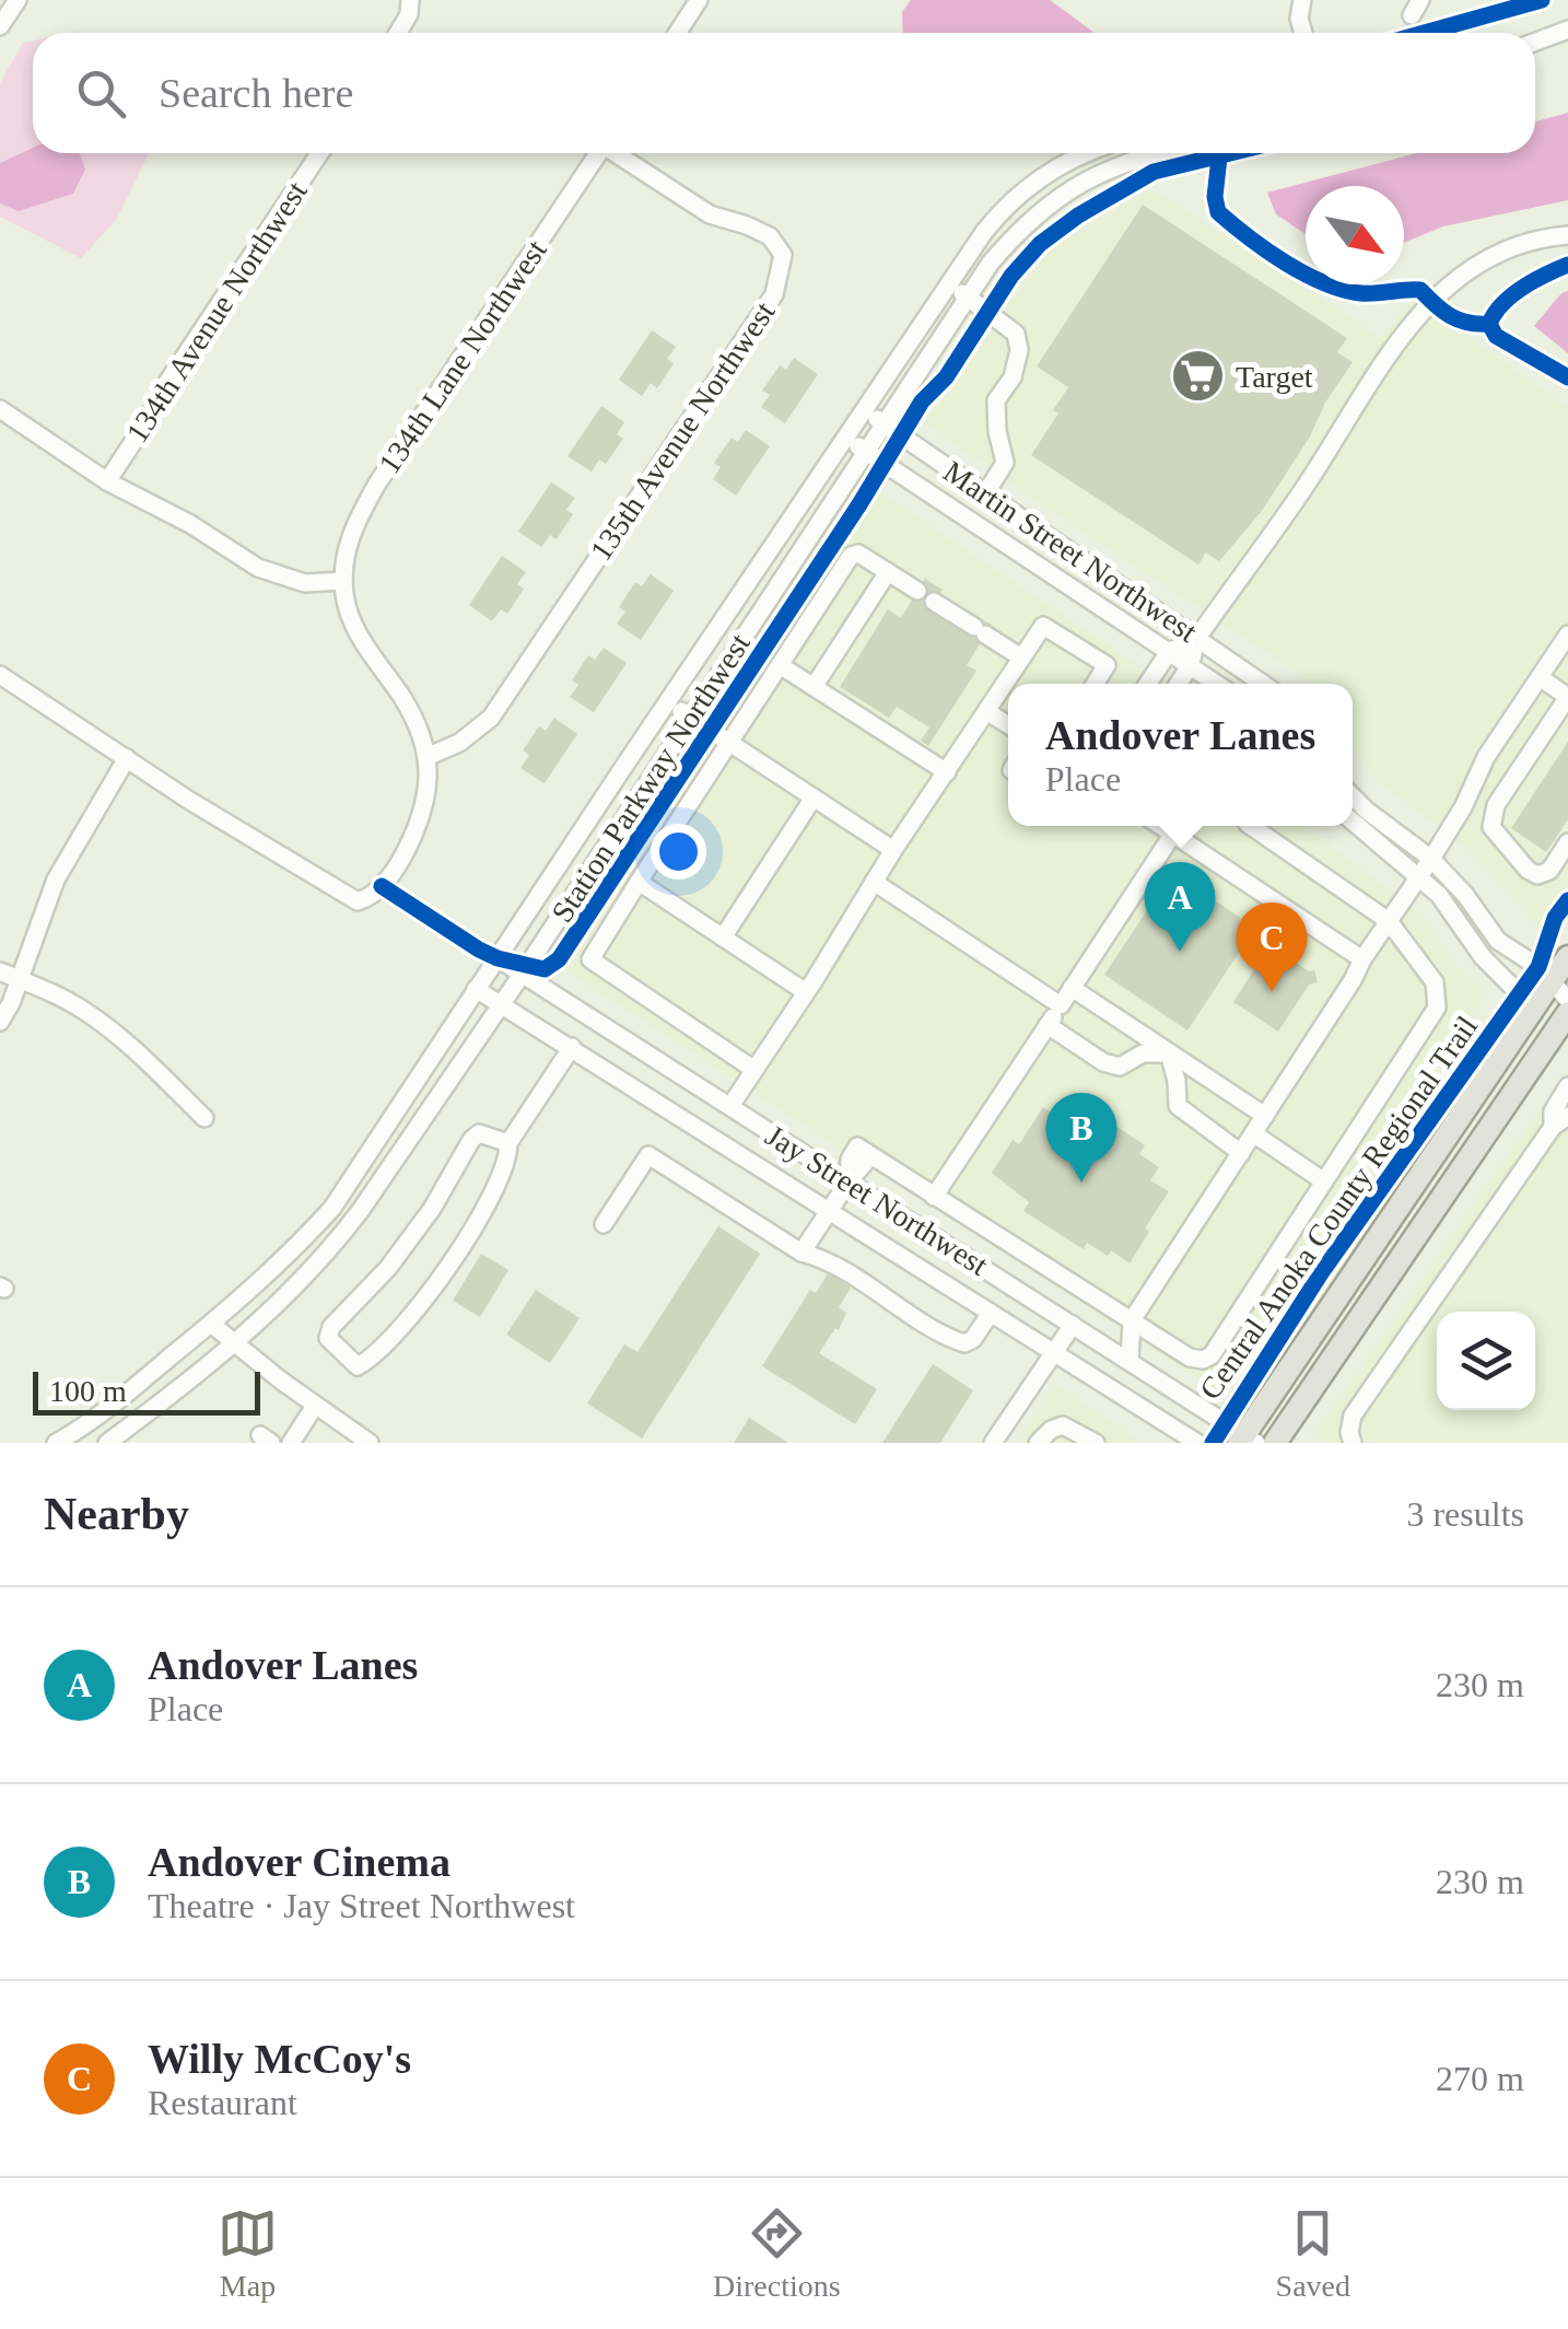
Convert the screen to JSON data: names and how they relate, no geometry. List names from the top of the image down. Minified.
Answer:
{"streets":{"street":["134th Avenue Northwest","134th Lane Northwest","135th Avenue Northwest","Martin Street Northwest","Station Parkway Northwest","Jay Street Northwest"],"cycle path":["Central Anoka County Regional Trail"]},"crossings":[["Martin Street Northwest","Station Parkway Northwest"],["Station Parkway Northwest","Jay Street Northwest"]],"places":{"supermarket":["Target"]},"scale_bar":"100 m","north":"bottom right","page":{"search":"Search here","popup":["Andover Lanes","Place"],"pins":["A","C","B"],"scale":"100 m","heading":["Nearby","3 results"],"list":[{"mark":"A","name":"Andover Lanes","note":"Place","value":"230 m"},{"mark":"B","name":"Andover Cinema","note":"Theatre · Jay Street Northwest","value":"230 m"},{"mark":"C","name":"Willy McCoy's","note":"Restaurant","value":"270 m"}],"nav":["Map","Directions","Saved"]}}
